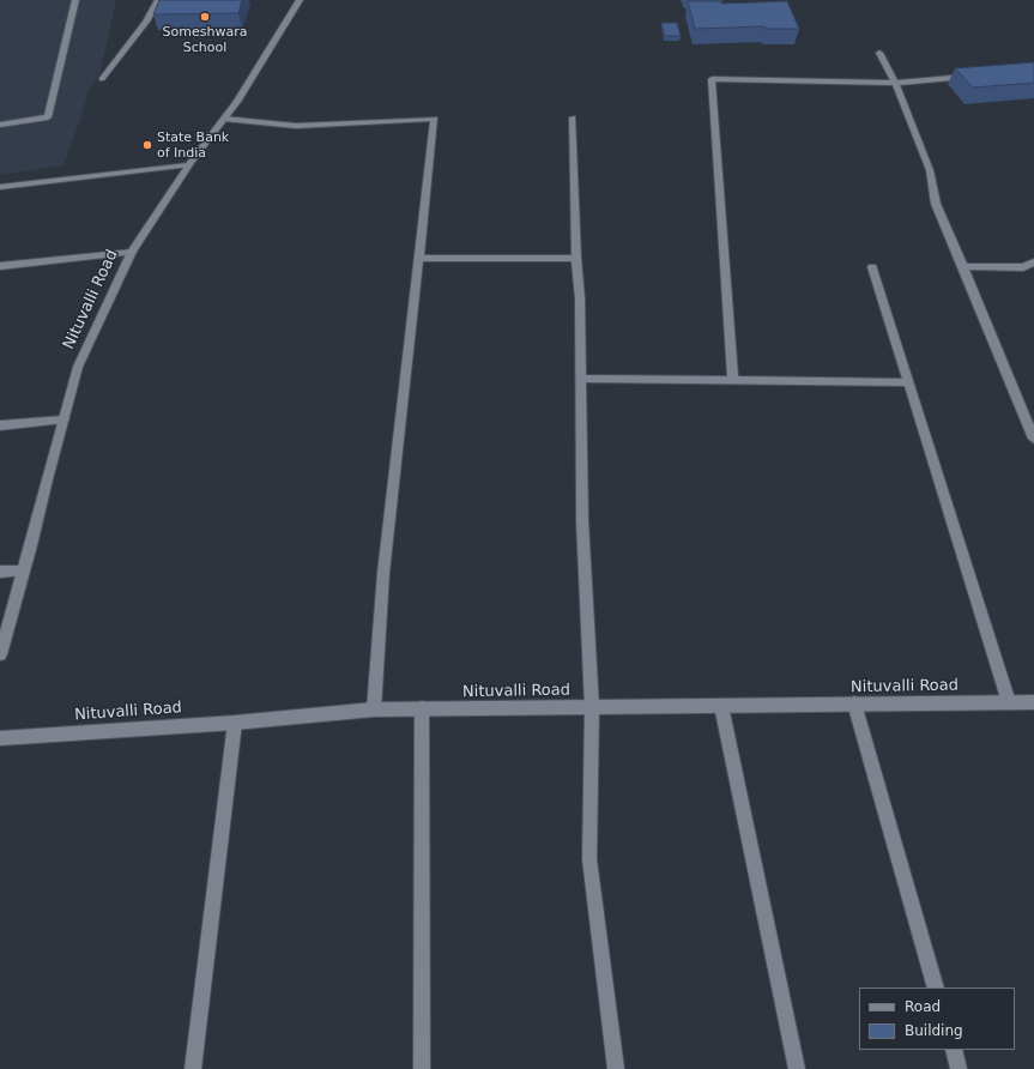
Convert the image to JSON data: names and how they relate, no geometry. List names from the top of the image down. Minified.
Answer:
{"streets":{"street":["Nituvalli Road"]},"places":["Someshwara School","State Bank of India"],"legend":["Road","Building"]}
